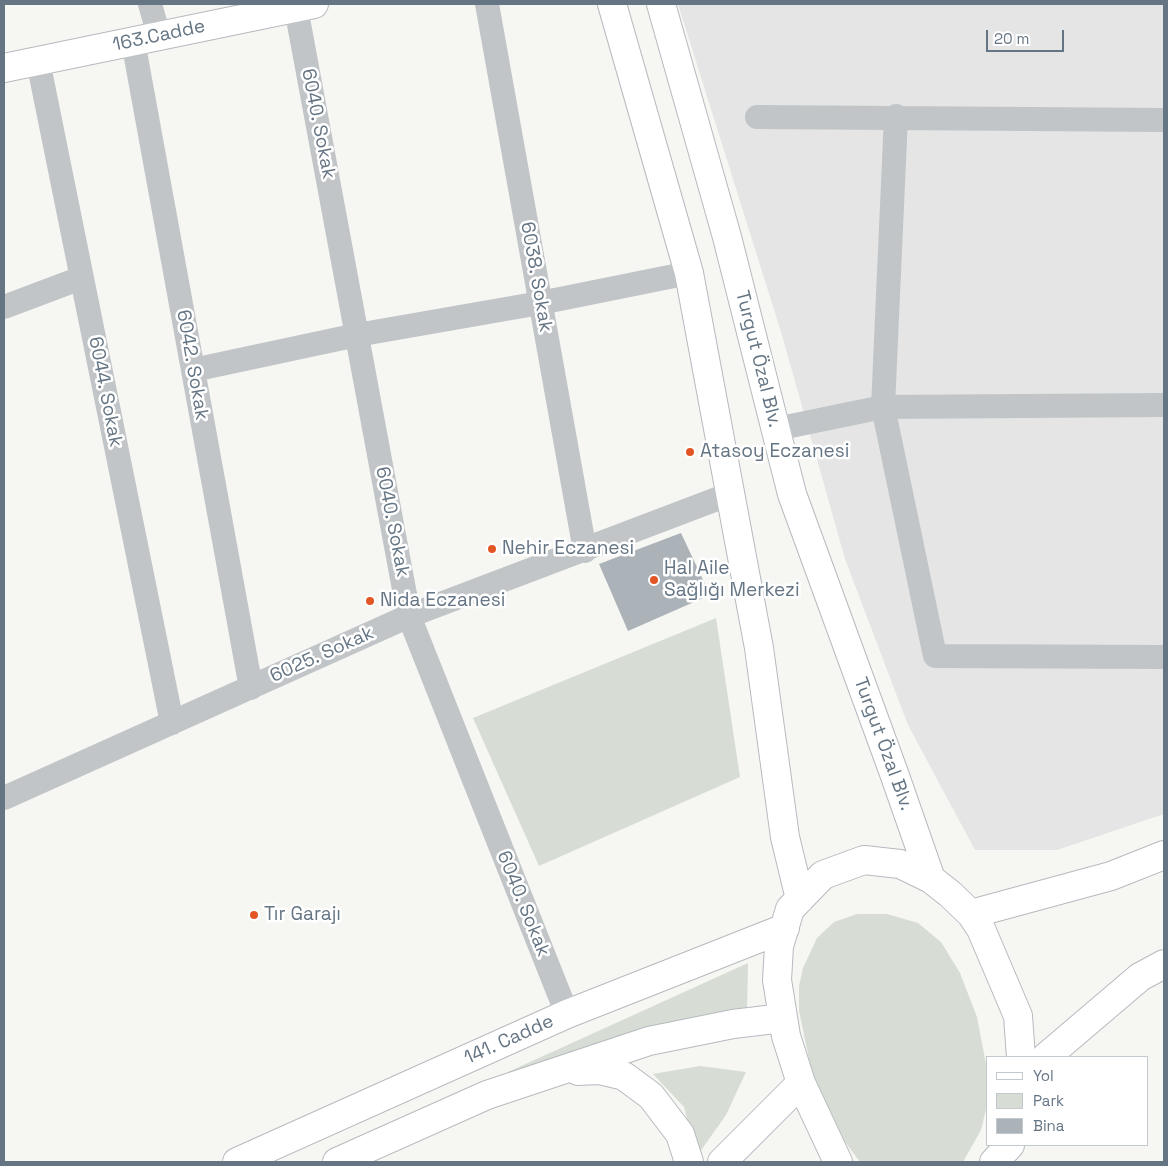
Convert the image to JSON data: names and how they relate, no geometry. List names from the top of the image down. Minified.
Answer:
{"streets":{"main road":["163.Cadde","Turgut Özal Blv.","141. Cadde"],"street":["6040. Sokak","6038. Sokak","6042. Sokak","6044. Sokak","6025. Sokak"]},"crossings":[["163.Cadde","6040. Sokak"],["163.Cadde","6042. Sokak"],["163.Cadde","6044. Sokak"],["6040. Sokak","6025. Sokak"],["6040. Sokak","141. Cadde"],["6038. Sokak","6025. Sokak"],["6042. Sokak","6025. Sokak"],["6044. Sokak","6025. Sokak"]],"places":["Atasoy Eczanesi","Nehir Eczanesi","Hal Aile Sağlığı Merkezi","Nida Eczanesi","Tır Garajı"],"legend":["Yol","Park","Bina"],"scale_bar":"20 m"}
